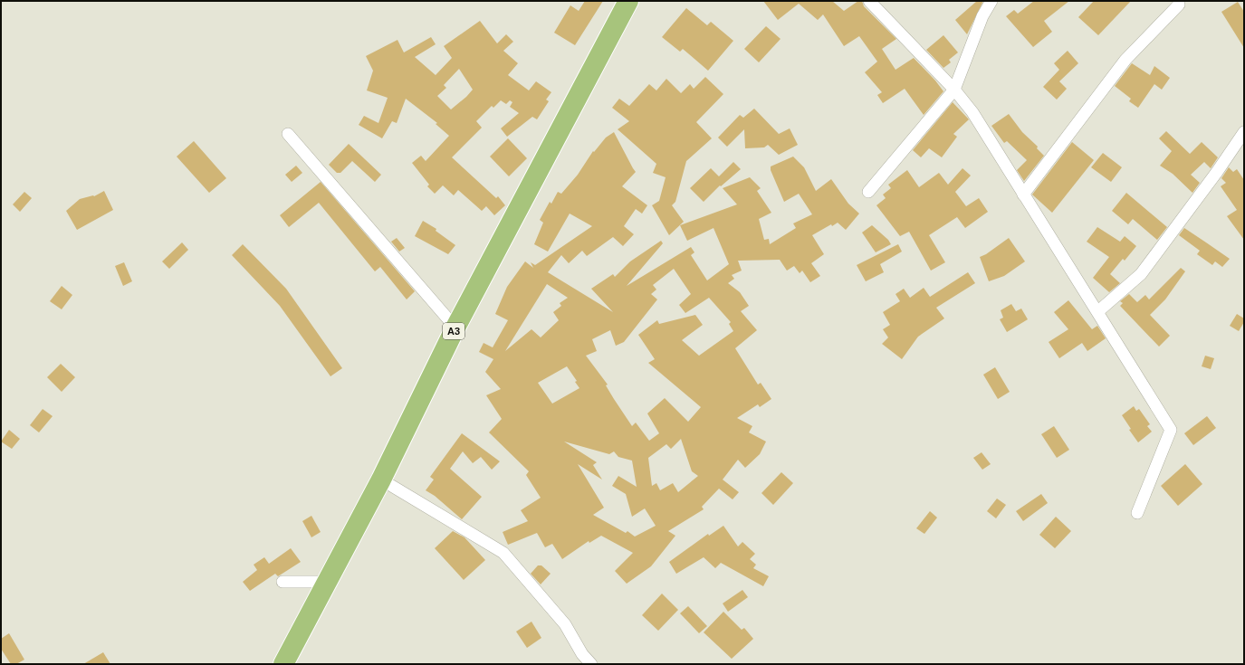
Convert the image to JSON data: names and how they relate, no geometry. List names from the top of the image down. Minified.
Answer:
{"streets":{"highway":["A3"]}}
